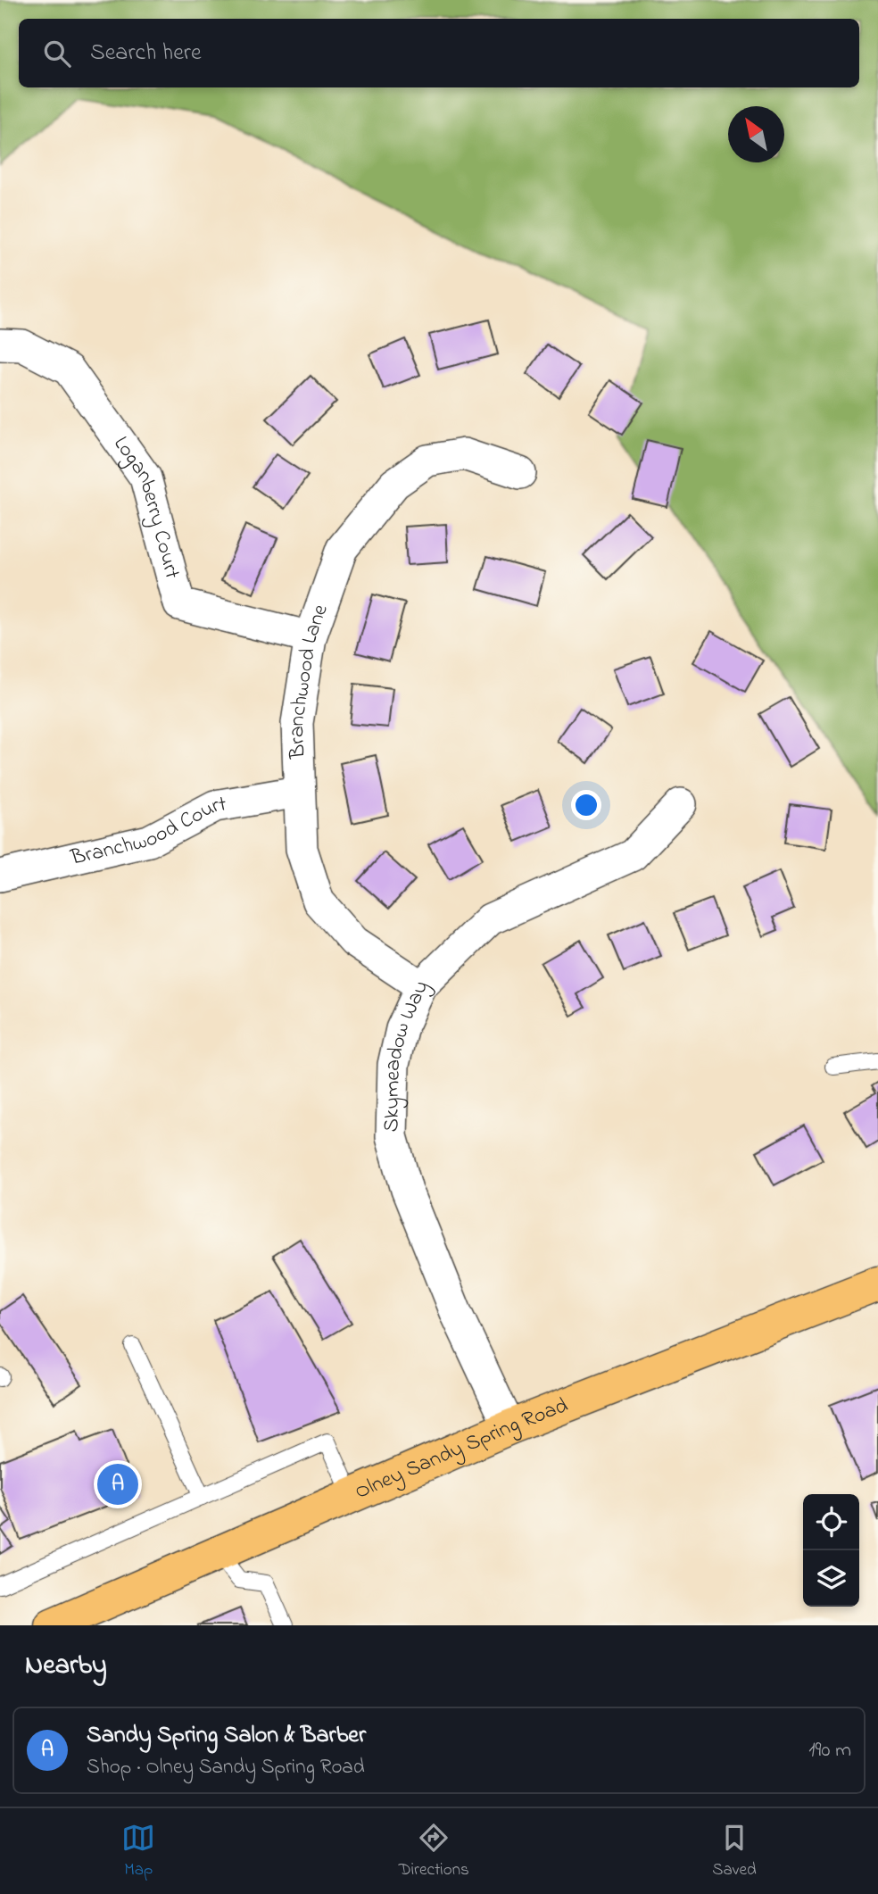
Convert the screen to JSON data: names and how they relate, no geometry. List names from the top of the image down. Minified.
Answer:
{"streets":{"main road":["Olney Sandy Spring Road"],"street":["Loganberry Court","Branchwood Lane","Branchwood Court","Skymeadow Way"]},"crossings":[["Loganberry Court","Branchwood Lane"],["Branchwood Lane","Branchwood Court"],["Branchwood Lane","Skymeadow Way"],["Skymeadow Way","Olney Sandy Spring Road"]],"north":"top left","page":{"search":"Search here","pins":"A","heading":"Nearby","list":[{"mark":"A","name":"Sandy Spring Salon & Barber","note":"Shop · Olney Sandy Spring Road","value":"190 m"}],"nav":["Map","Directions","Saved"]}}
